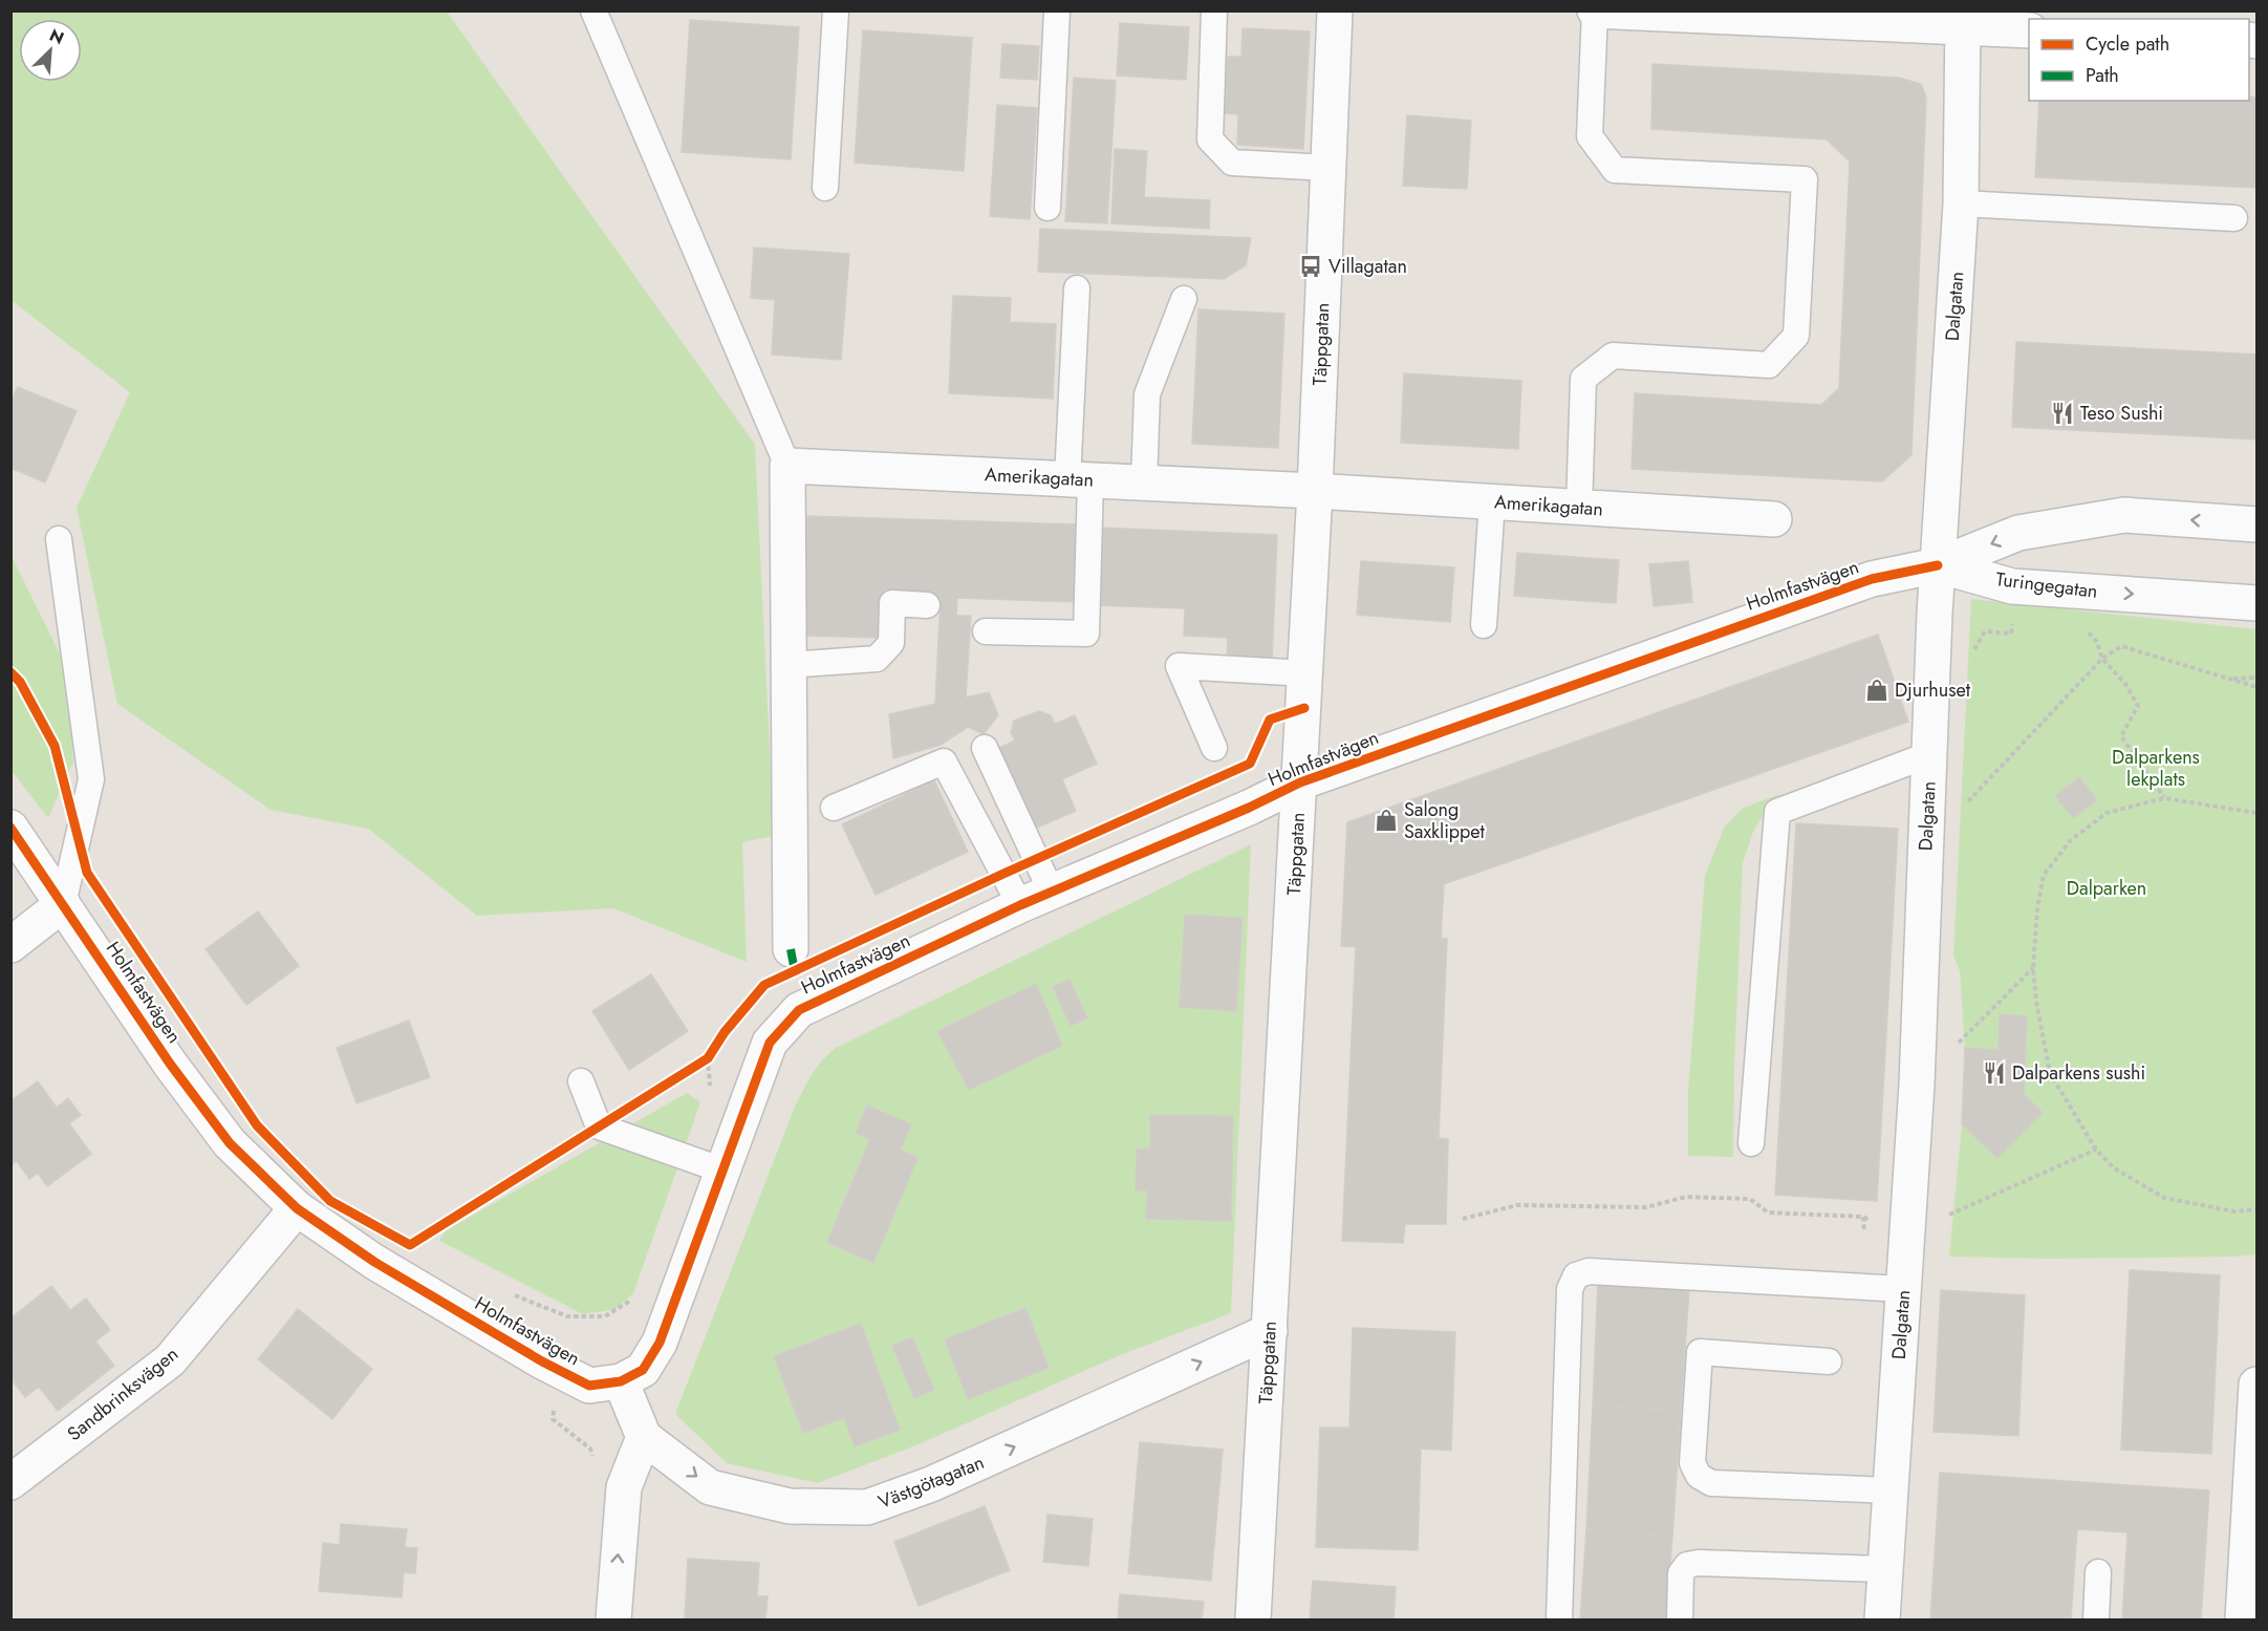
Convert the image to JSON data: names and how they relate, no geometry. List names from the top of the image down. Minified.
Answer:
{"streets":{"street":["Dalgatan","Täppgatan","Amerikagatan","Holmfastvägen","Turingegatan","Sandbrinksvägen","Västgötagatan"]},"crossings":[["Dalgatan","Holmfastvägen"],["Dalgatan","Turingegatan"],["Täppgatan","Amerikagatan"],["Täppgatan","Holmfastvägen"],["Täppgatan","Västgötagatan"],["Holmfastvägen","Turingegatan"],["Holmfastvägen","Sandbrinksvägen"]],"one_way":["Västgötagatan"],"parks":["Dalparkens lekplats","Dalparken"],"places":{"bus stop":["Villagatan"],"restaurant":["Teso Sushi","Dalparkens sushi"],"shop":["Djurhuset","Salong Saxklippet"]},"legend":["Cycle path","Path"],"north":"top right"}
